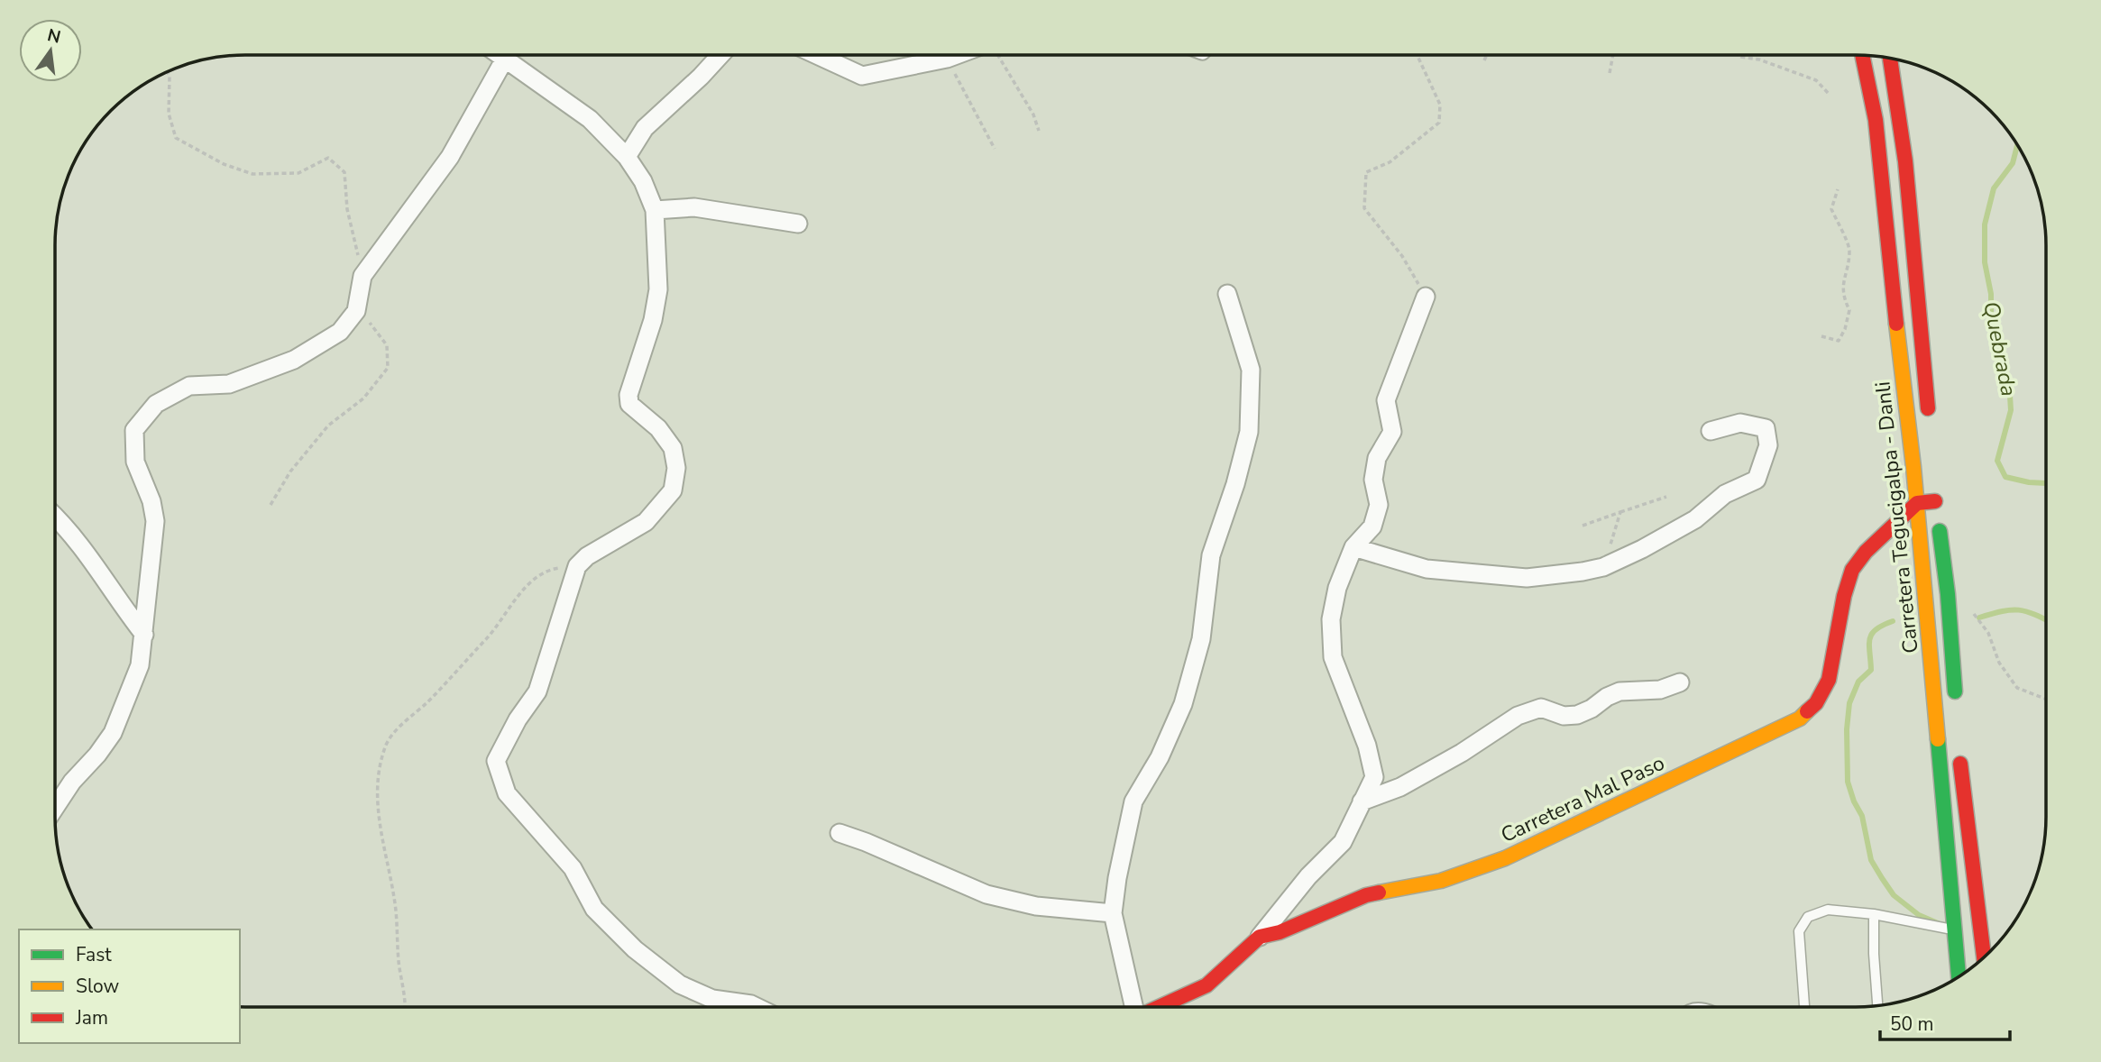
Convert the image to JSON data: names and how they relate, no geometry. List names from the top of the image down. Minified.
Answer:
{"streets":{"main road":["Carretera Tegucigalpa - Danli","Carretera Mal Paso"]},"crossings":[["Carretera Tegucigalpa - Danli","Carretera Mal Paso"]],"water":["Quebrada"],"legend":["Fast","Slow","Jam"],"scale_bar":"50 m","north":"top"}
